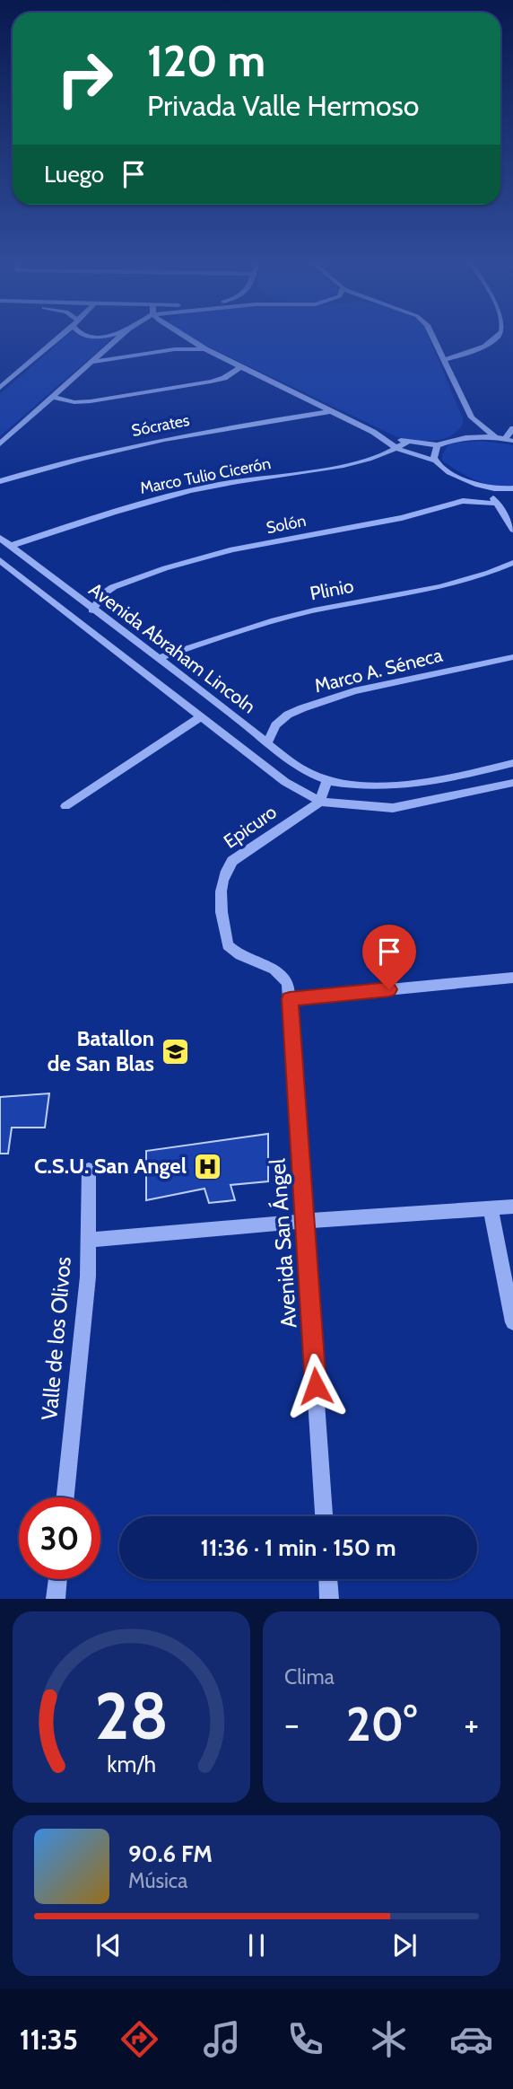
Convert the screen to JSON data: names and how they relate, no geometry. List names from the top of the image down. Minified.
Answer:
{"streets":{"street":["Sócrates","Marco Tulio Cicerón","Solón","Plinio","Avenida Abraham Lincoln","Marco A. Séneca","Epicuro","Avenida San Ángel","Valle de los Olivos"]},"crossings":[["Marco Tulio Cicerón","Avenida Abraham Lincoln"],["Solón","Avenida Abraham Lincoln"],["Plinio","Avenida Abraham Lincoln"],["Avenida Abraham Lincoln","Marco A. Séneca"],["Avenida Abraham Lincoln","Epicuro"],["Epicuro","Avenida San Ángel"]],"places":{"school or university":["Batallon de San Blas"],"hospital":["C.S.U. San Angel"]},"page":{"turn":["120 m","Privada Valle Hermoso"],"then":"Luego","limit":"30","trip":"11:36 · 1 min · 150 m","tile":"Clima","heat":["−","20°","+"],"song":["90.6 FM","Música"],"tabs":"11:35","gauge":["28","km/h"]}}
